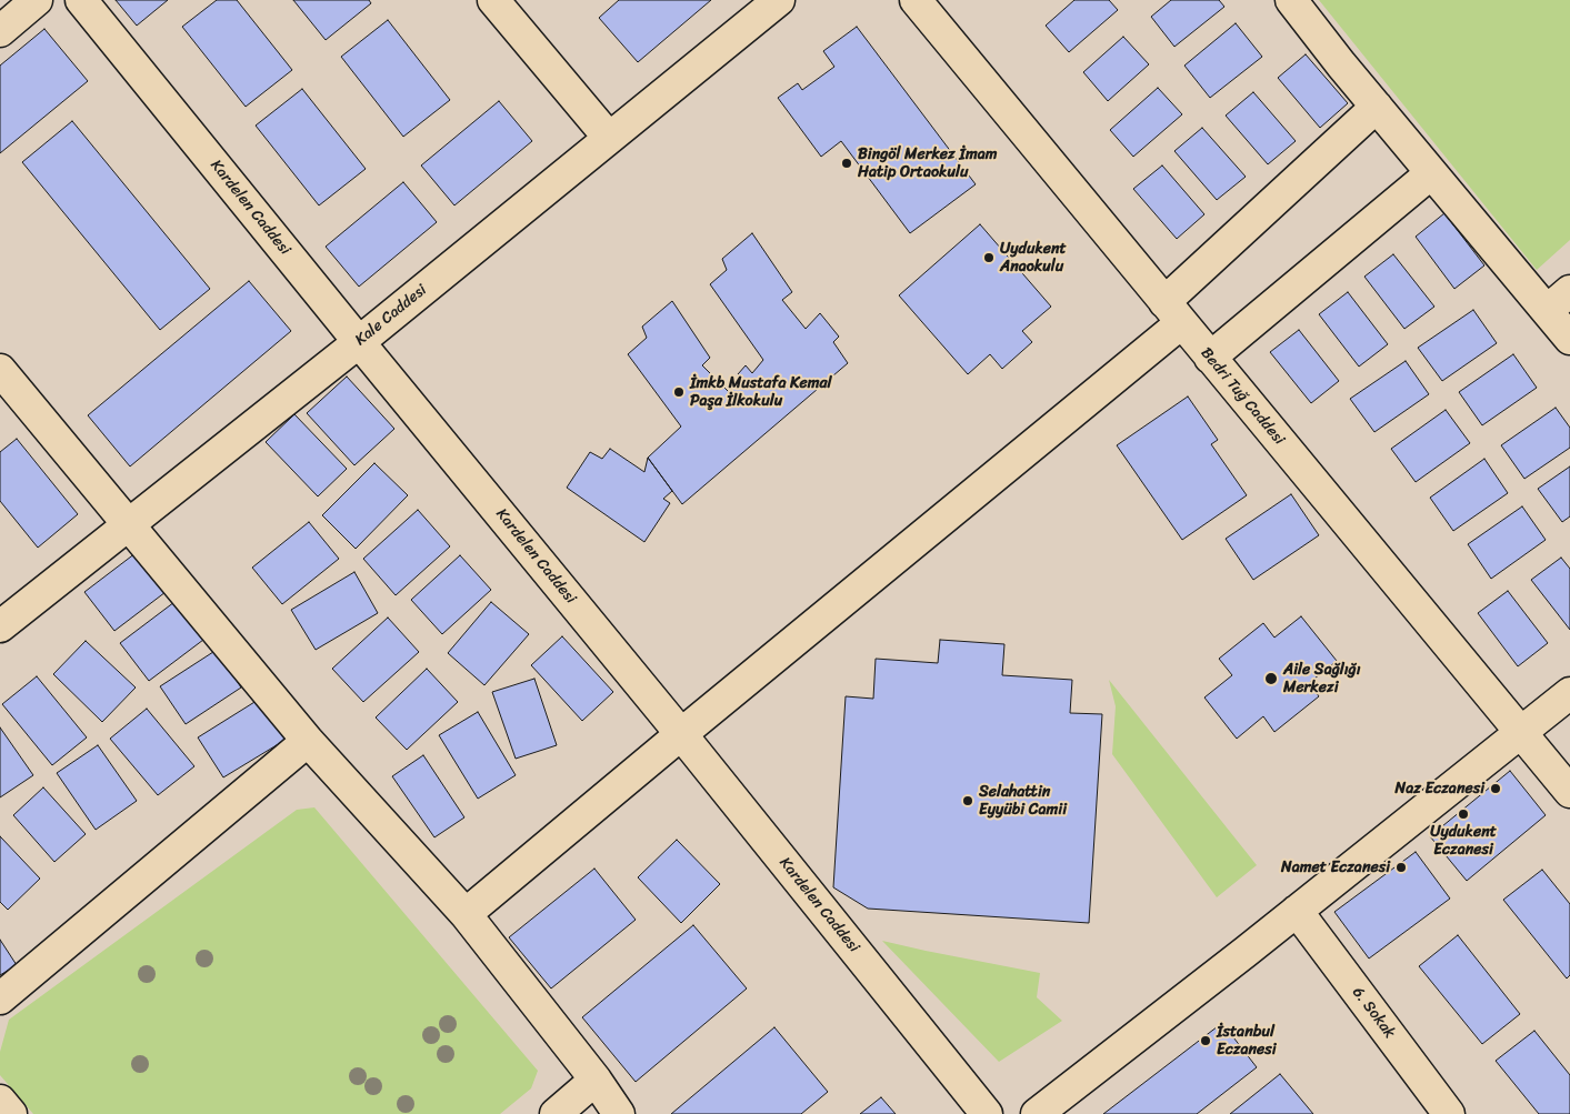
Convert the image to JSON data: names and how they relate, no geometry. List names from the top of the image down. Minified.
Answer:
{"streets":{"street":["Kardelen Caddesi","Kale Caddesi","Bedri Tuğ Caddesi","6. Sokak"]},"crossings":[["Kardelen Caddesi","Kale Caddesi"]],"places":["Bingöl Merkez İmam Hatip Ortaokulu","Uydukent Anaokulu","İmkb Mustafa Kemal Paşa İlkokulu","Aile Sağlığı Merkezi","Naz Eczanesi","Selahattin Eyyübi Camii","Uydukent Eczanesi","Namet Eczanesi","İstanbul Eczanesi"]}
